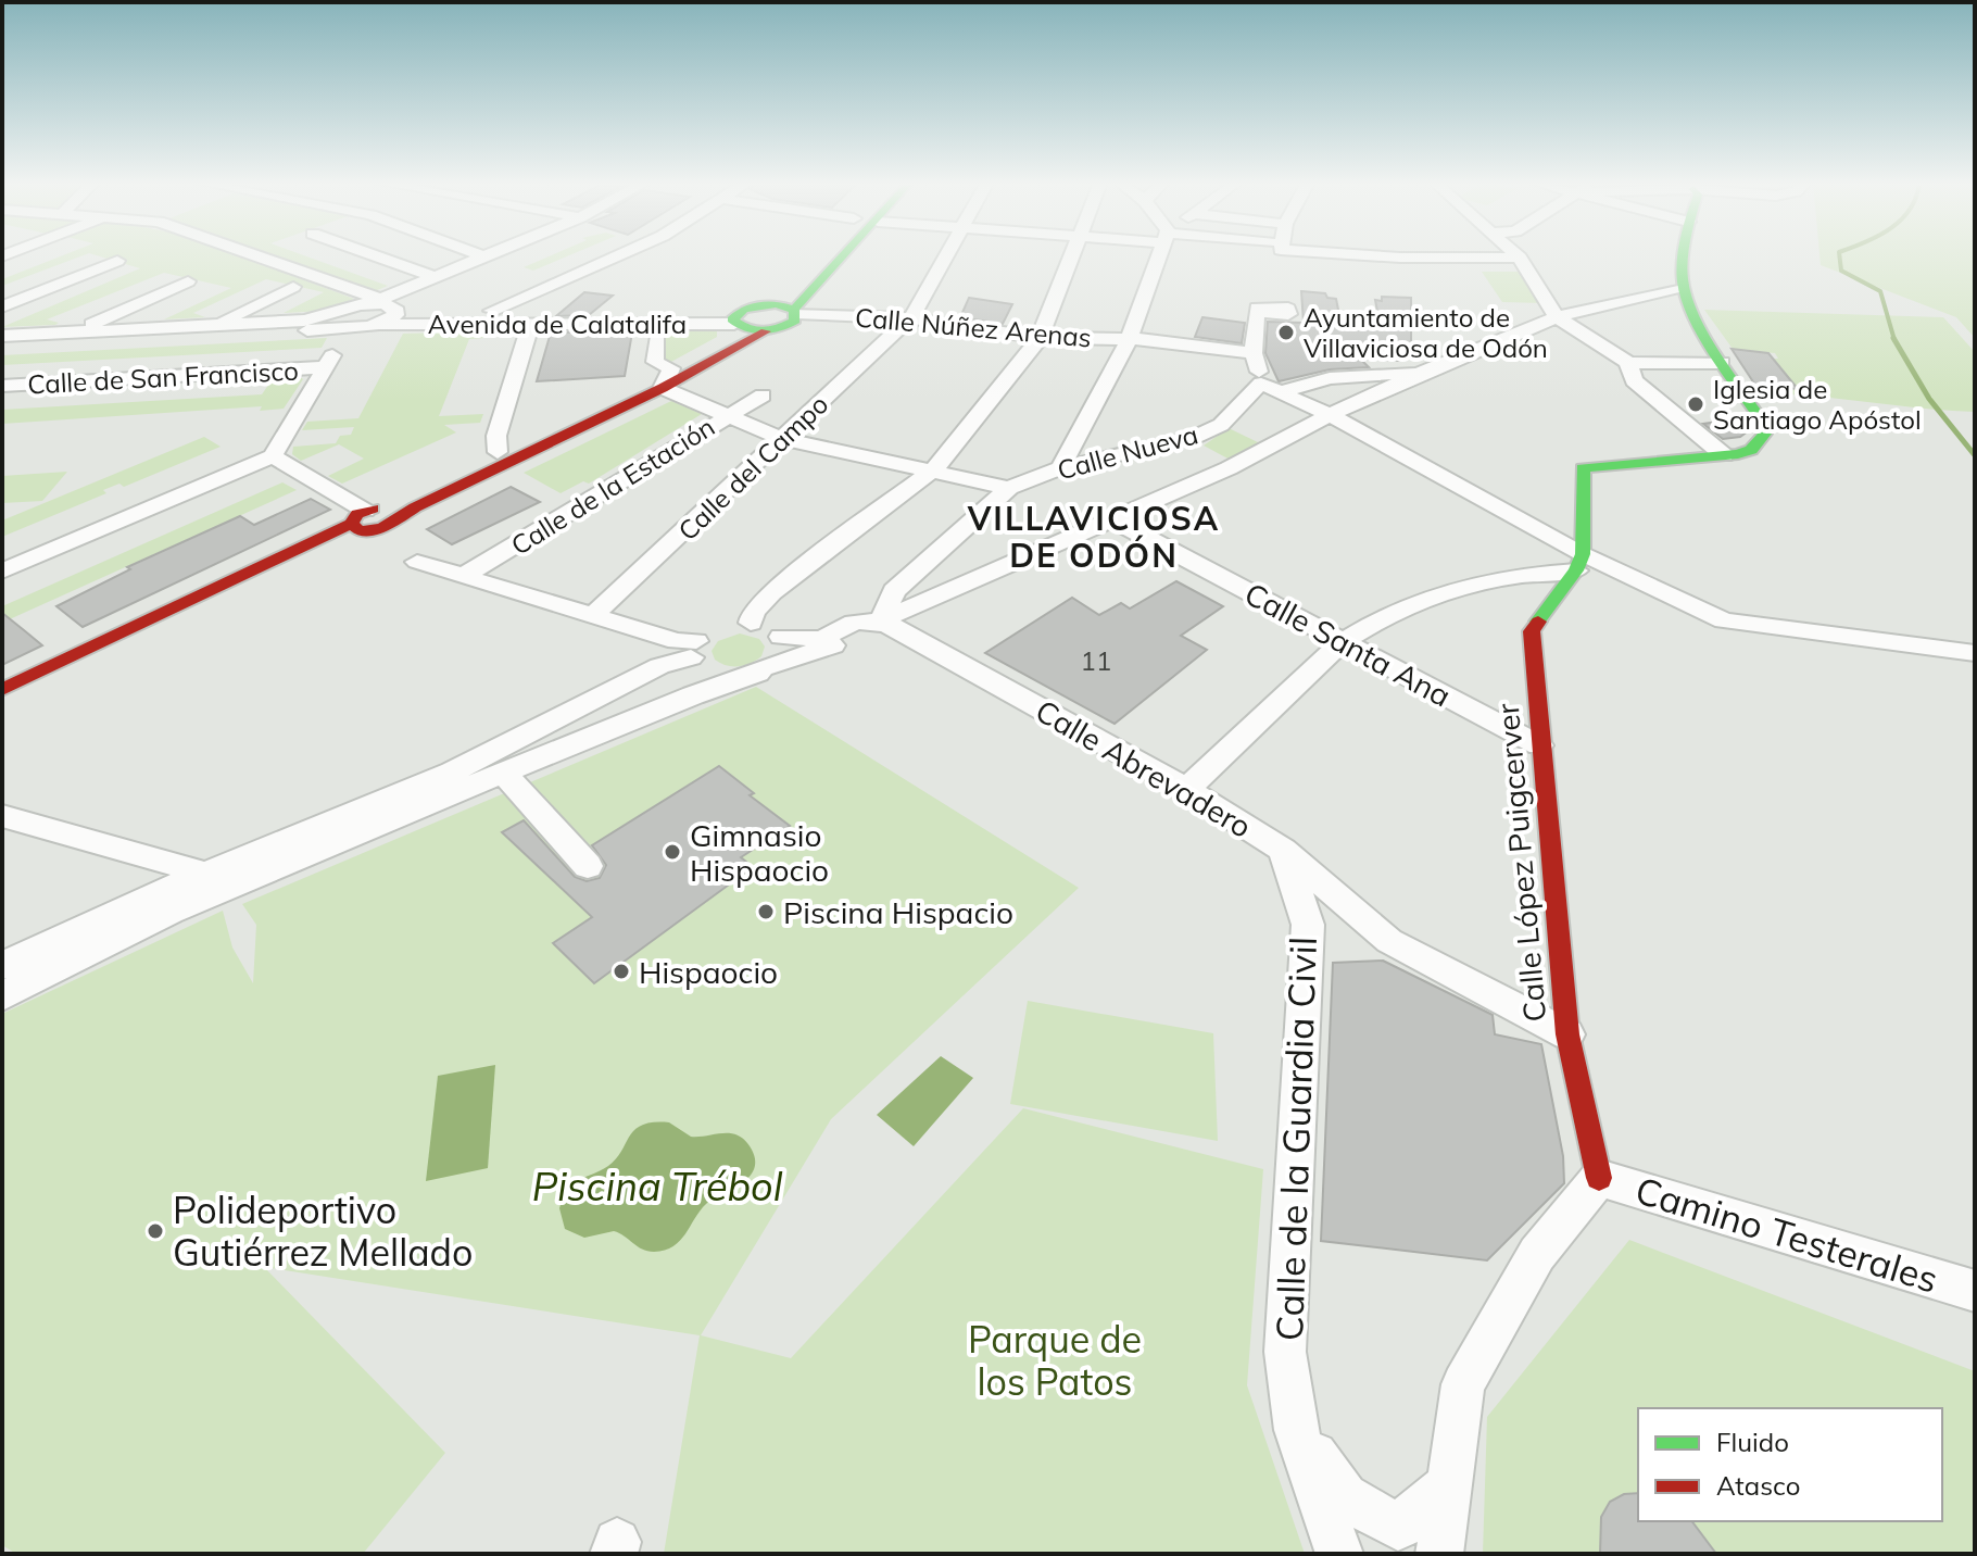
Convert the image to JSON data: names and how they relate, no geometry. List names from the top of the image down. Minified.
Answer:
{"streets":{"street":["Avenida de Calatalifa","Calle Núñez Arenas","Calle de San Francisco","Calle Nueva","Calle del Campo","Calle de la Estación","Calle Santa Ana","Calle Abrevadero","Calle López Puigcerver","Calle de la Guardia Civil","Camino Testerales"]},"crossings":[["Calle Núñez Arenas","Calle del Campo"],["Calle Nueva","Calle Abrevadero"],["Calle Santa Ana","Calle López Puigcerver"],["Calle Abrevadero","Calle López Puigcerver"],["Calle Abrevadero","Calle de la Guardia Civil"],["Calle López Puigcerver","Camino Testerales"]],"districts":["VILLAVICIOSA DE ODÓN"],"water":["Piscina Trébol"],"parks":["Parque de los Patos"],"places":["Ayuntamiento de Villaviciosa de Odón","Iglesia de Santiago Apóstol","Gimnasio Hispaocio","Piscina Hispacio","Hispaocio","Polideportivo Gutiérrez Mellado"],"house_numbers":["11"],"legend":["Fluido","Atasco"]}
